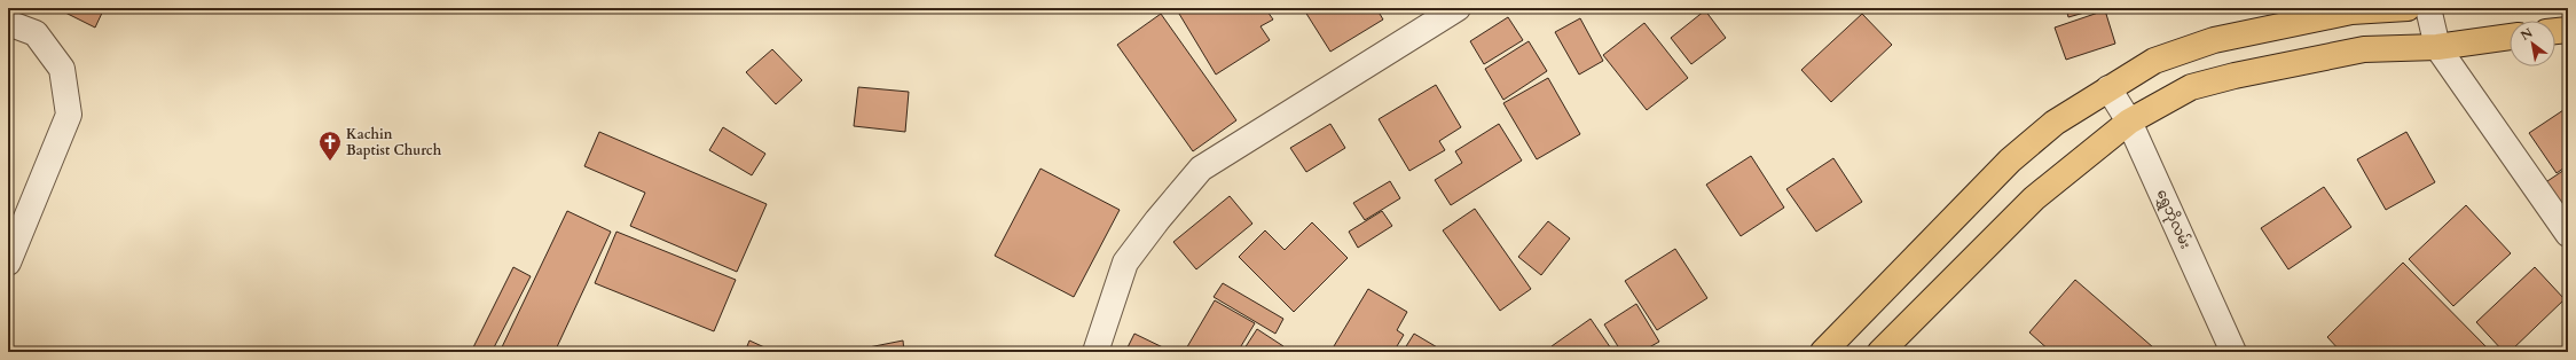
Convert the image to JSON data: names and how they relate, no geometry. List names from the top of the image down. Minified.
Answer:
{"streets":{"street":["ရွှေဘိုလမ်း"]},"places":{"church":["Kachin Baptist Church"]},"north":"top left"}
